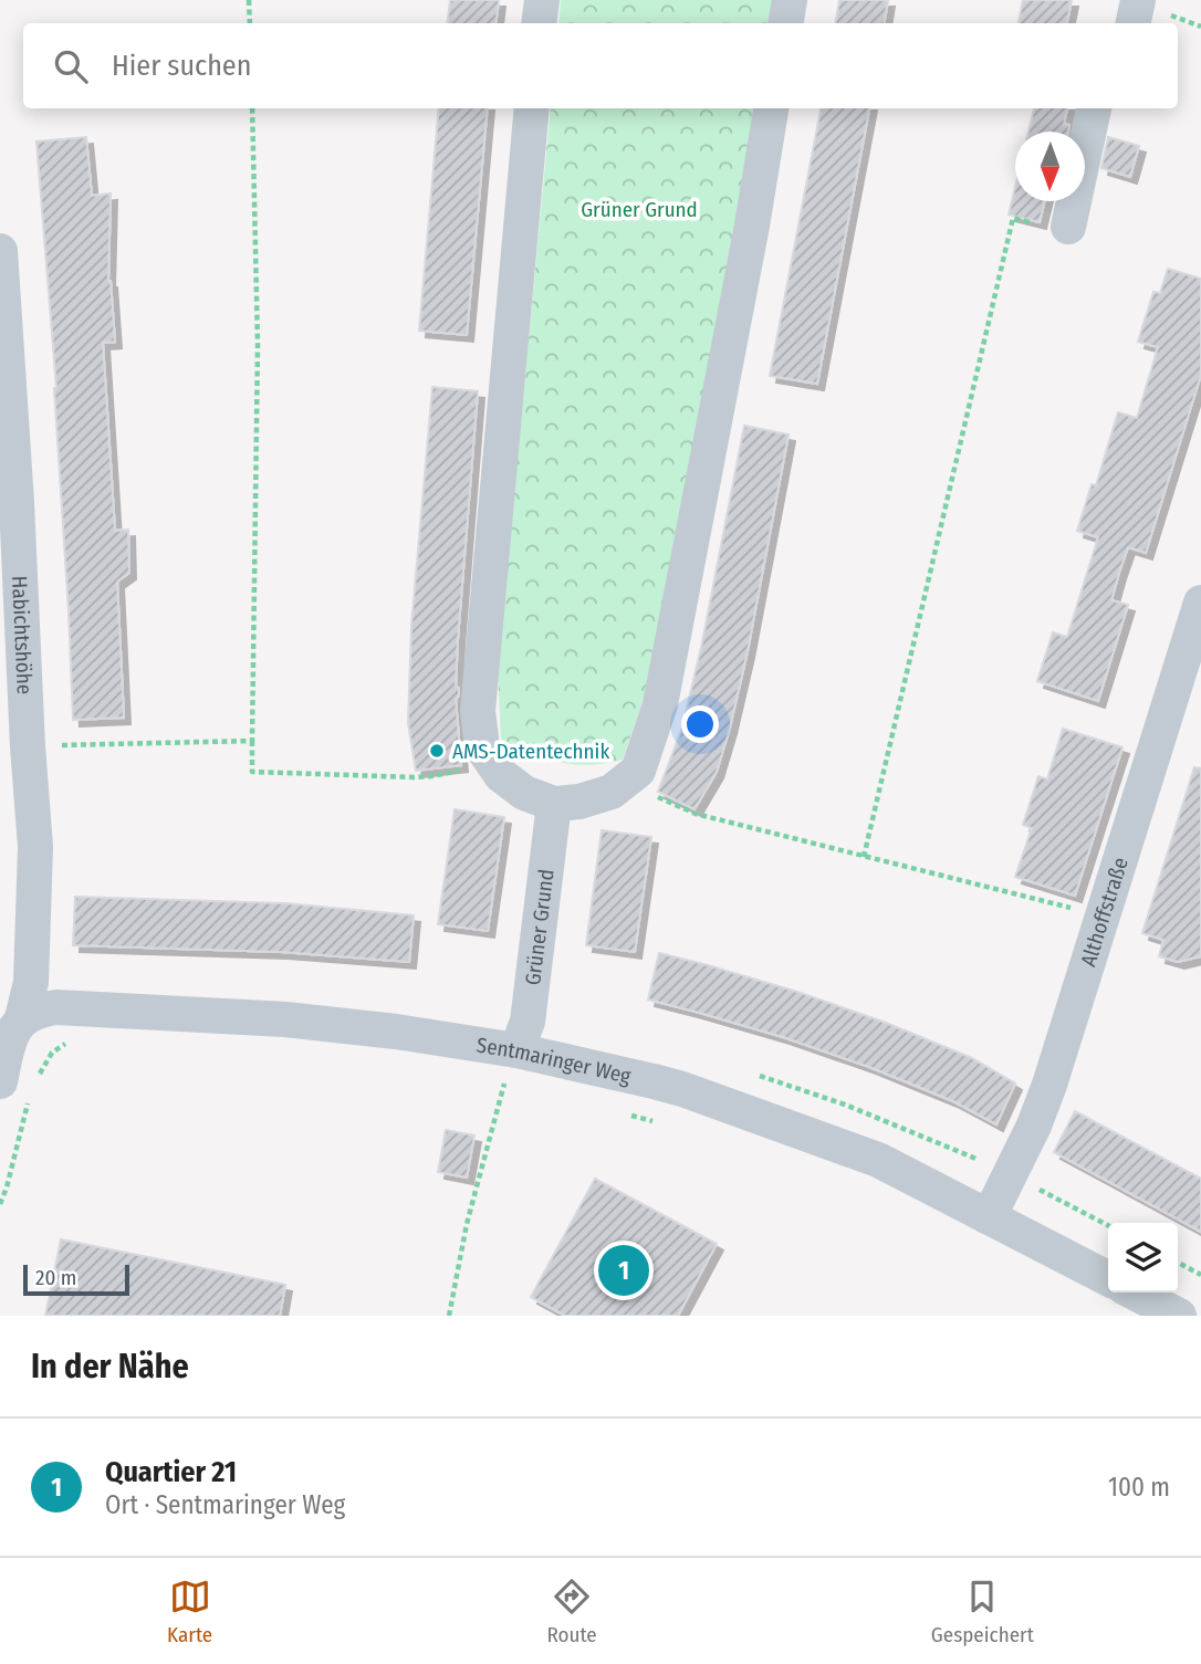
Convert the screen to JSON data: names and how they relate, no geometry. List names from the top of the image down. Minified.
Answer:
{"streets":{"street":["Habichtshöhe","Althoffstraße","Grüner Grund","Sentmaringer Weg"]},"crossings":[["Habichtshöhe","Sentmaringer Weg"],["Althoffstraße","Sentmaringer Weg"],["Grüner Grund","Sentmaringer Weg"]],"parks":["Grüner Grund"],"places":["AMS-Datentechnik"],"scale_bar":"20 m","north":"bottom","page":{"search":"Hier suchen","pins":"1","scale":"20 m","heading":"In der Nähe","list":[{"mark":"1","name":"Quartier 21","note":"Ort · Sentmaringer Weg","value":"100 m"}],"nav":["Karte","Route","Gespeichert"]}}
